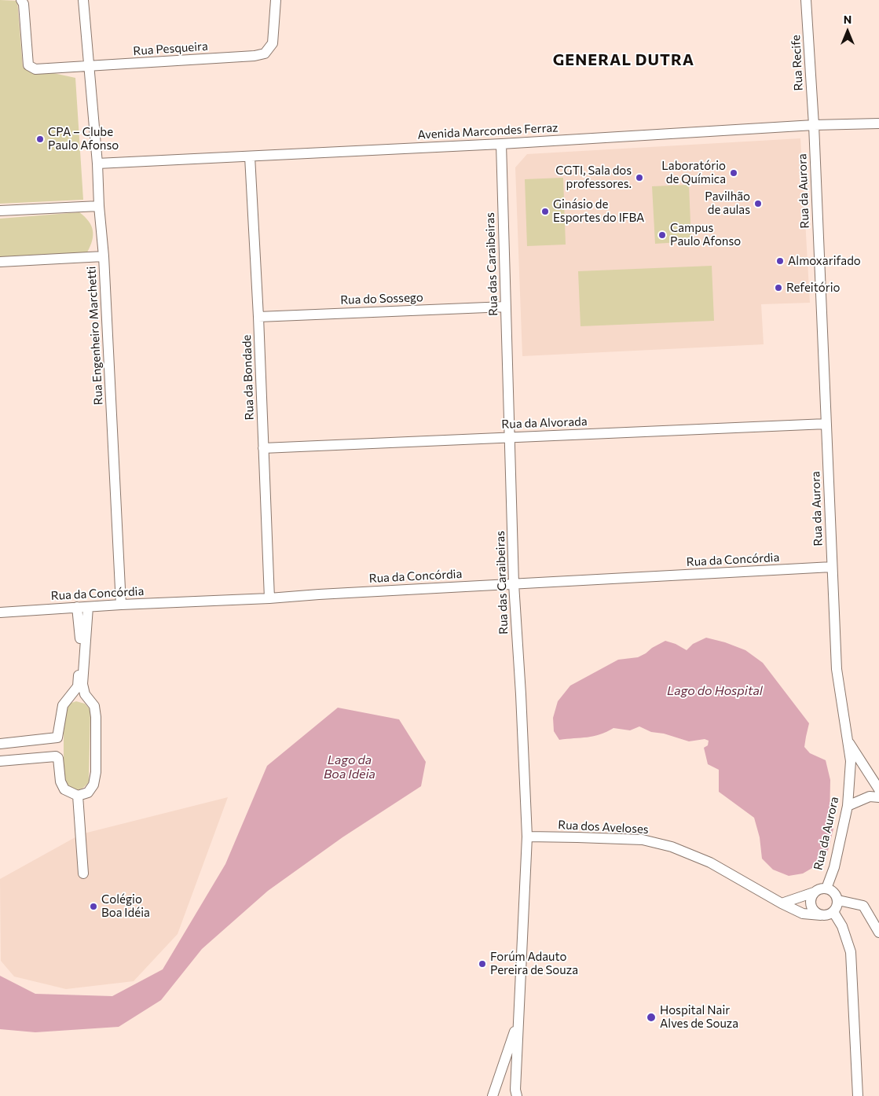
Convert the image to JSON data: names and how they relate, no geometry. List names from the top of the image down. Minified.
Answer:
{"streets":{"street":["Rua Pesqueira","Rua Recife","Avenida Marcondes Ferraz","Rua da Aurora","Rua das Caraibeiras","Rua do Sossego","Rua Engenheiro Marchetti","Rua da Bondade","Rua da Alvorada","Rua da Concórdia","Rua dos Aveloses"]},"crossings":[["Rua Pesqueira","Rua Engenheiro Marchetti"],["Rua Recife","Avenida Marcondes Ferraz"],["Rua Recife","Rua da Aurora"],["Avenida Marcondes Ferraz","Rua da Aurora"],["Avenida Marcondes Ferraz","Rua das Caraibeiras"],["Avenida Marcondes Ferraz","Rua Engenheiro Marchetti"],["Avenida Marcondes Ferraz","Rua da Bondade"],["Rua da Aurora","Rua da Alvorada"],["Rua da Aurora","Rua da Concórdia"],["Rua da Aurora","Rua dos Aveloses"],["Rua das Caraibeiras","Rua do Sossego"],["Rua das Caraibeiras","Rua da Alvorada"],["Rua das Caraibeiras","Rua da Concórdia"],["Rua das Caraibeiras","Rua dos Aveloses"],["Rua do Sossego","Rua da Bondade"],["Rua Engenheiro Marchetti","Rua da Concórdia"],["Rua da Bondade","Rua da Alvorada"],["Rua da Bondade","Rua da Concórdia"]],"districts":["GENERAL DUTRA"],"water":["Lago do Hospital","Lago da Boa Ideia"],"places":["CPA – Clube Paulo Afonso","Laboratório de Química","CGTI, Sala dos professores.","Pavilhão de aulas","Ginásio de Esportes do IFBA","Campus Paulo Afonso","Almoxarifado","Refeitório","Colégio Boa Idéia","Forúm Adauto Pereira de Souza","Hospital Nair Alves de Souza"],"north":"top"}
